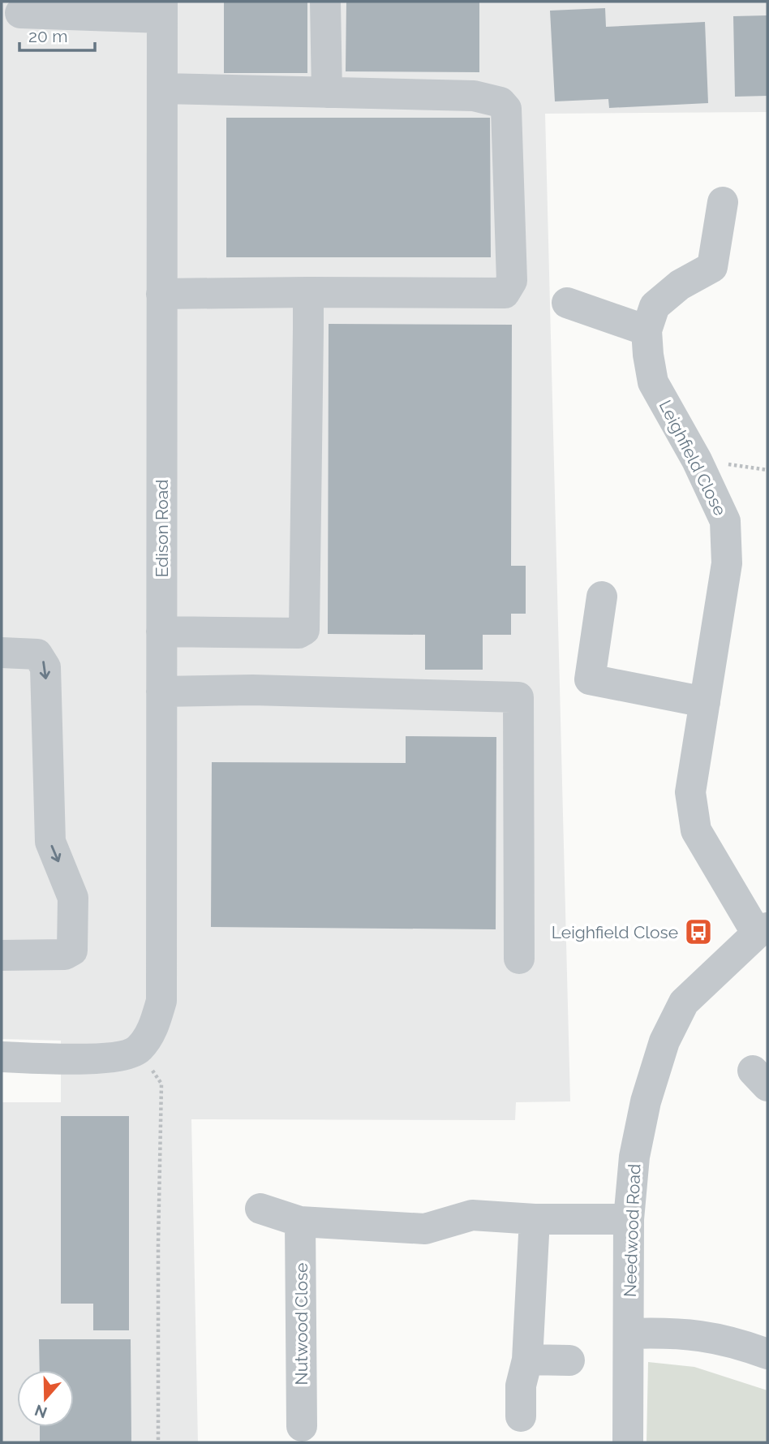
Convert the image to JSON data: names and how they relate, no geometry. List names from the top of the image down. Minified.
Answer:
{"streets":{"street":["Leighfield Close","Edison Road","Needwood Road","Nutwood Close"]},"crossings":[["Leighfield Close","Needwood Road"]],"places":{"bus stop":["Leighfield Close"]},"scale_bar":"20 m","north":"bottom"}
